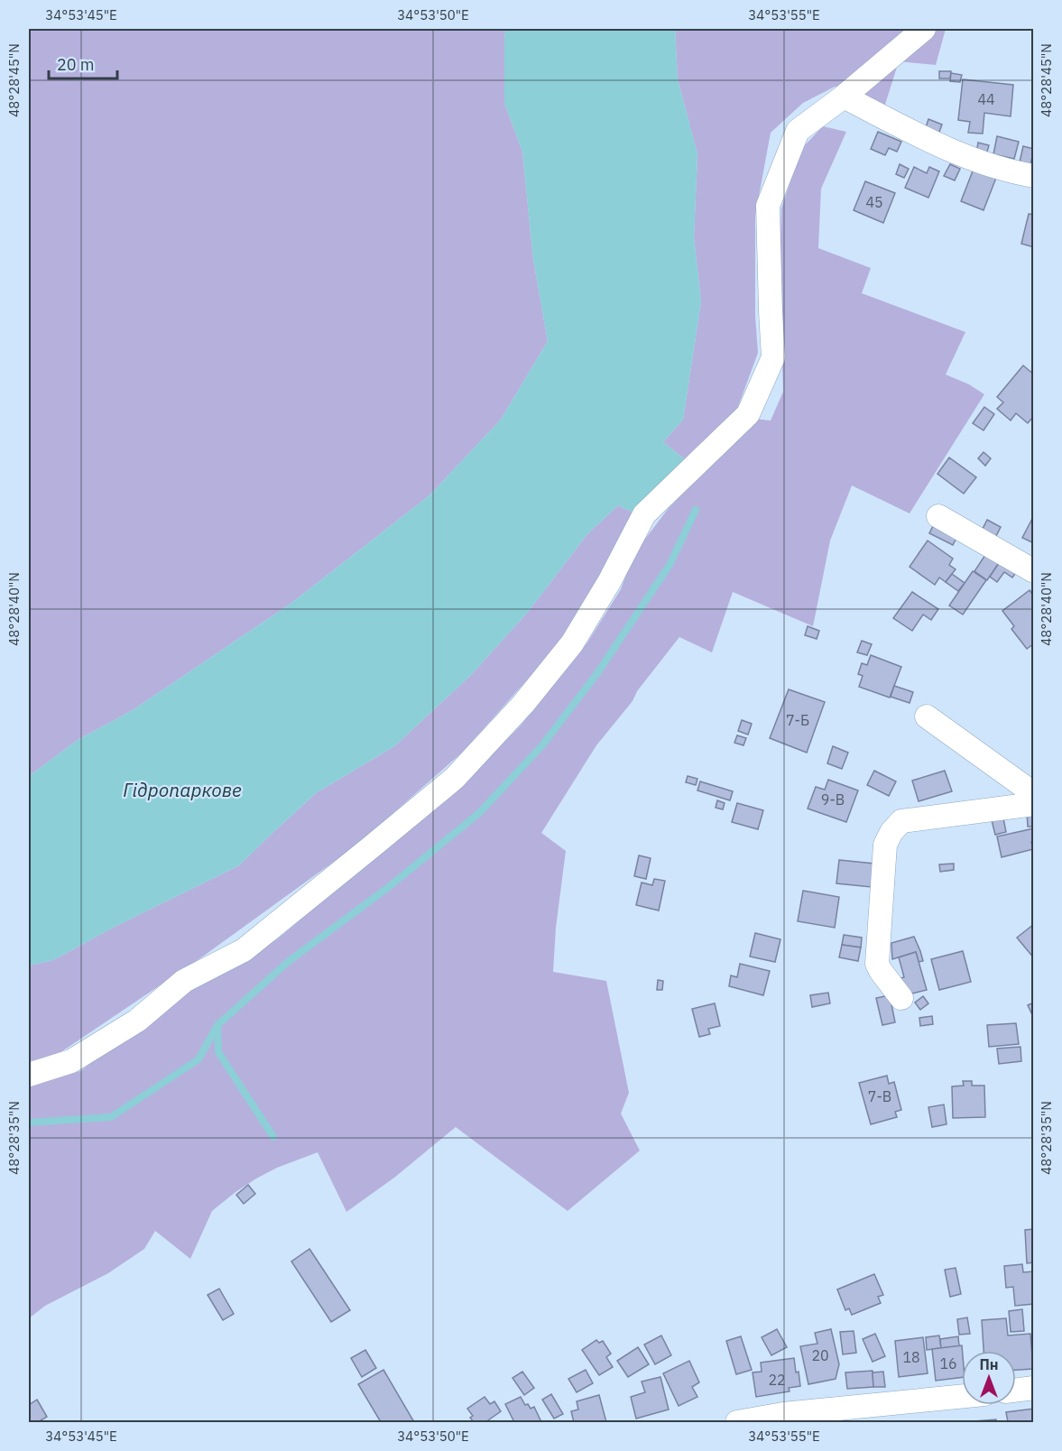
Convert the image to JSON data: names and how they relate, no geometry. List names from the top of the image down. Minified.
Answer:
{"water":["Гідропаркове"],"house_numbers":["44","45","7-Б","9-В","7-В","20","18","16","22"],"scale_bar":"20 m","north":"top","coordinates":["34°53'45\"E","34°53'50\"E","34°53'55\"E","48°28'45\"N","48°28'40\"N","48°28'35\"N"]}
